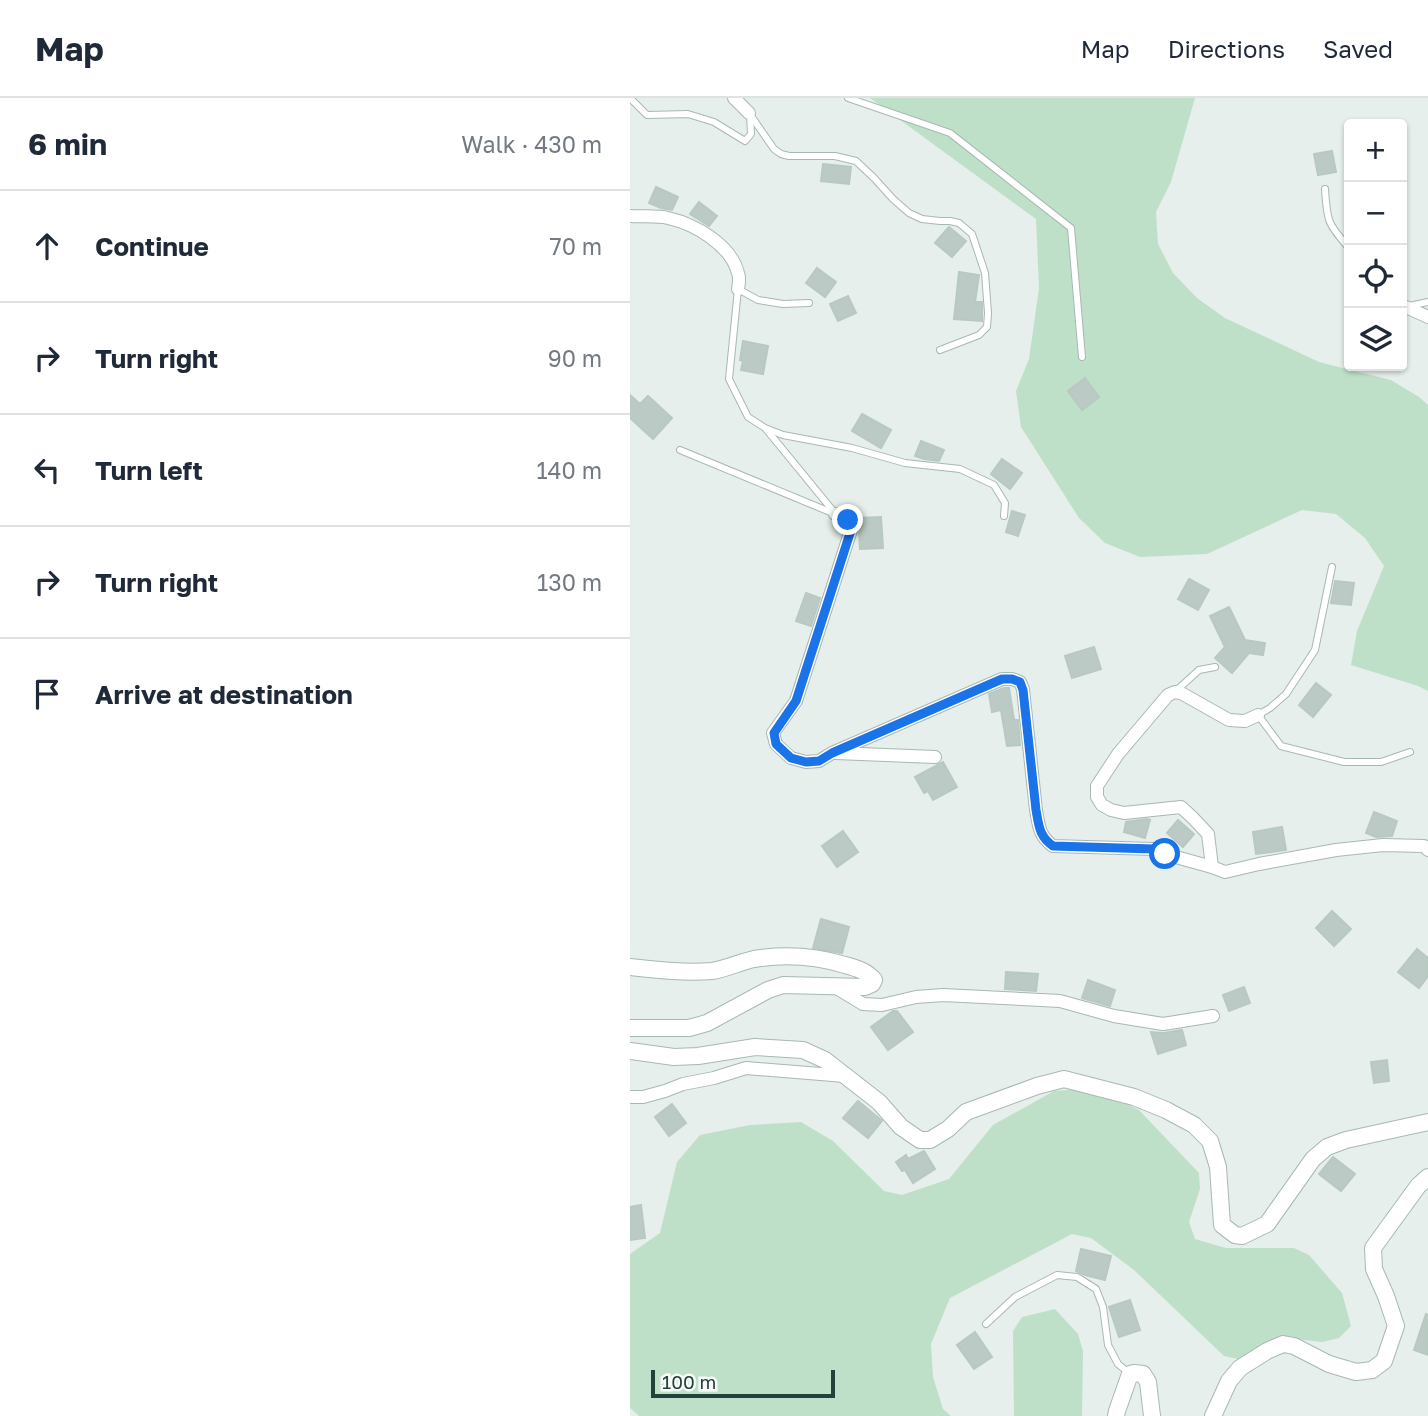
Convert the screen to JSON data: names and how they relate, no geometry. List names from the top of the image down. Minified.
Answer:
{"scale_bar":"100 m","page":{"header":"Map","nav":["Map","Directions","Saved"],"heading":["6 min","Walk · 430 m"],"map_buttons":["+","−"],"list":[["Continue","70 m"],["Turn right","90 m"],["Turn left","140 m"],["Turn right","130 m"],"Arrive at destination"],"scale":"100 m"}}
